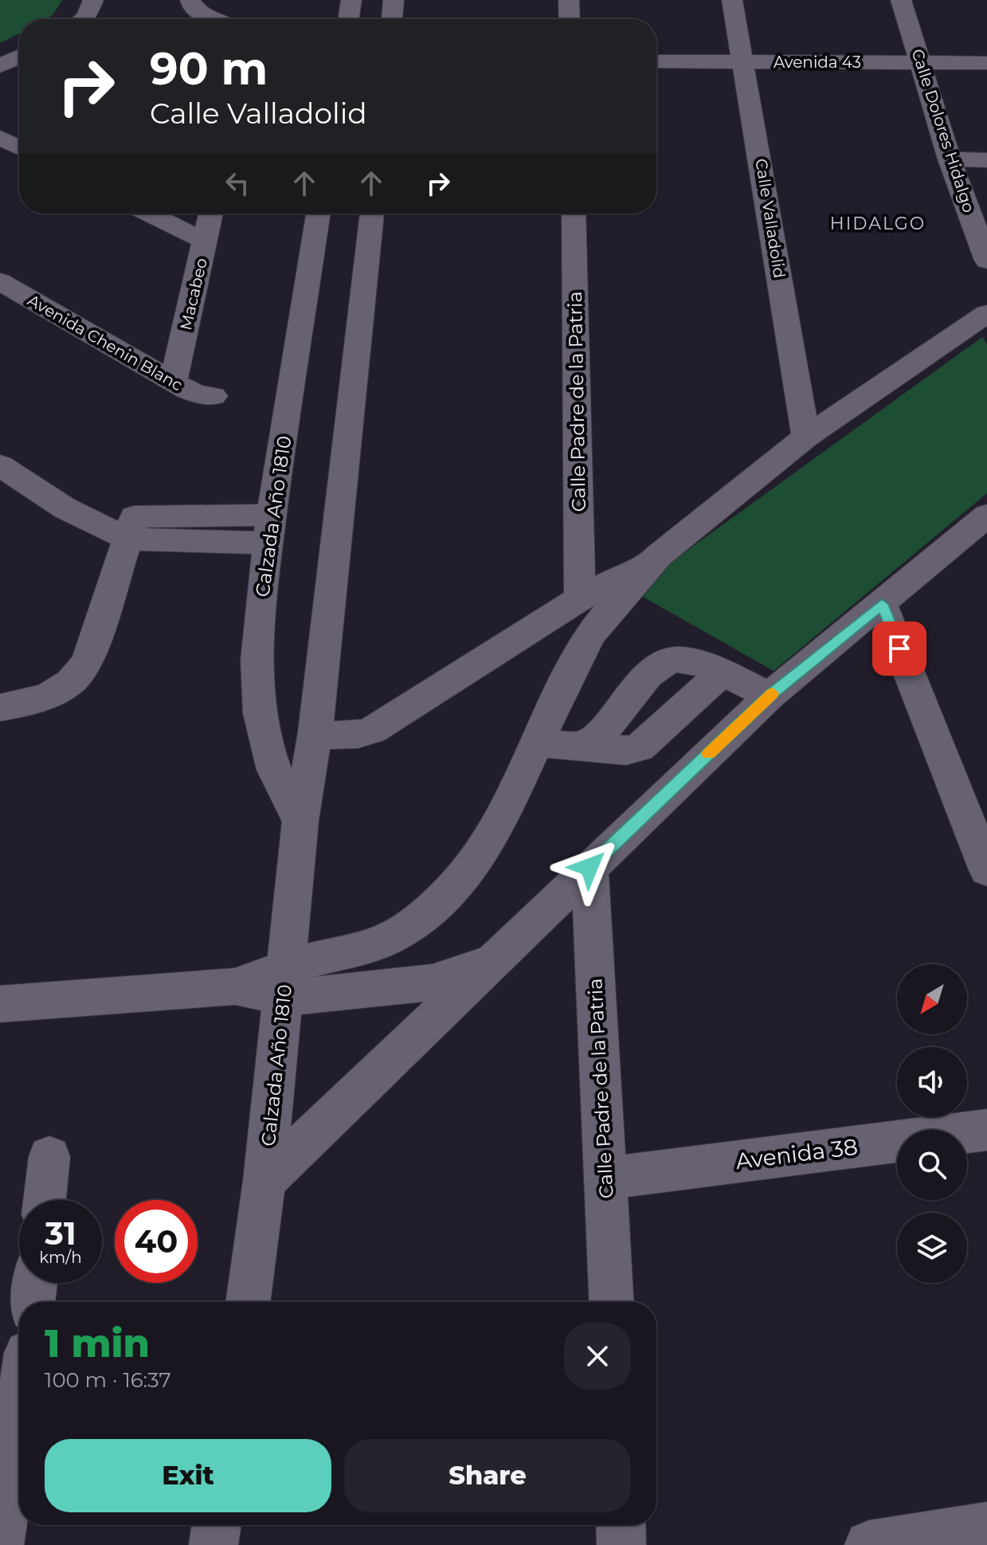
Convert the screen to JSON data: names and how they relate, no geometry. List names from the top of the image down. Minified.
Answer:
{"streets":{"street":["Avenida 43","Calle Dolores Hidalgo","Calle Valladolid","Macabeo","Avenida Chenin Blanc","Calle Padre de la Patria","Calzada Año 1810","Avenida 38"]},"crossings":[["Avenida 43","Calle Dolores Hidalgo"],["Avenida 43","Calle Valladolid"],["Macabeo","Avenida Chenin Blanc"],["Calle Padre de la Patria","Avenida 38"]],"districts":["HIDALGO"],"north":"bottom left","page":{"turn":["90 m","Calle Valladolid"],"speed":"31 km/h","limit":"40","heading":["1 min","100 m · 16:37"],"buttons":["Exit","Share"]}}
